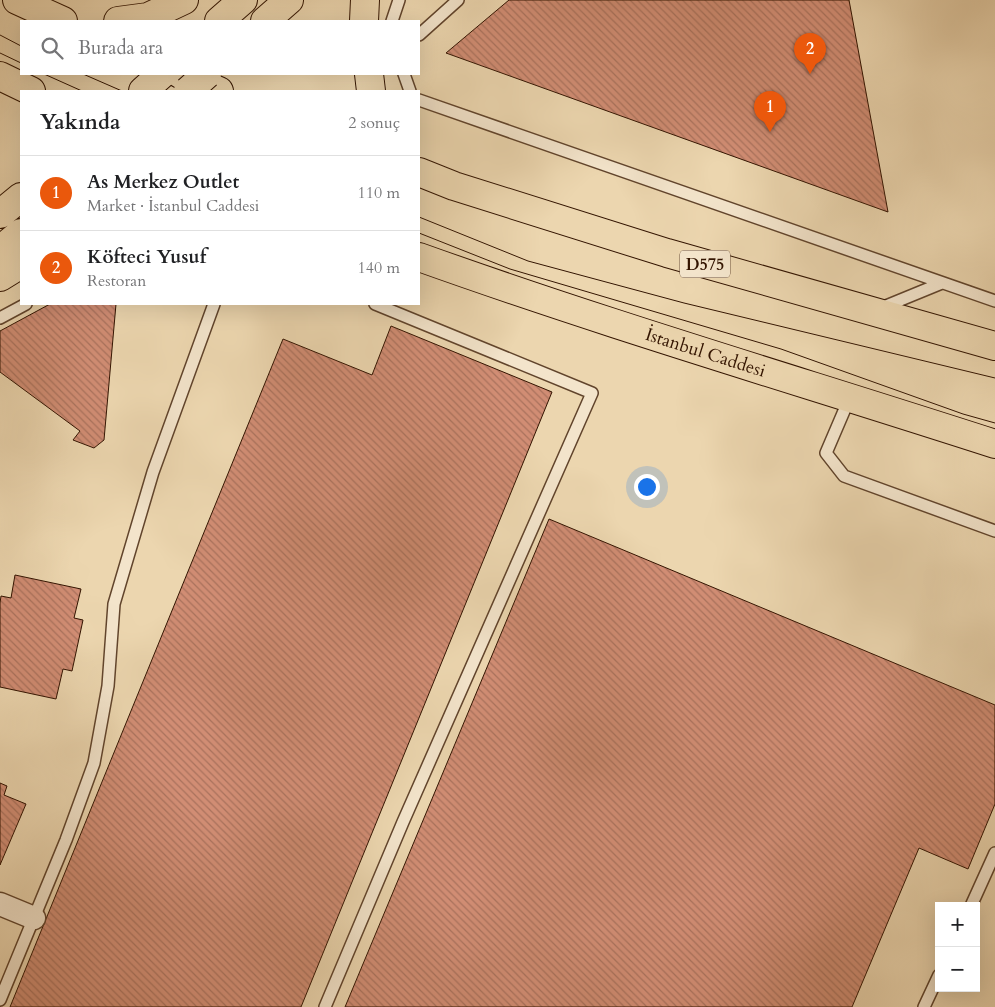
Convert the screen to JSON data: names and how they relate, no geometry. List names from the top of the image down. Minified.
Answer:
{"streets":{"main road":["D575","İstanbul Caddesi"]},"page":{"search":"Burada ara","pins":["2","1"],"heading":["Yakında","2 sonuç"],"list":[{"mark":"1","name":"As Merkez Outlet","note":"Market · İstanbul Caddesi","value":"110 m"},{"mark":"2","name":"Köfteci Yusuf","note":"Restoran","value":"140 m"}],"map_buttons":["+","−"]}}
